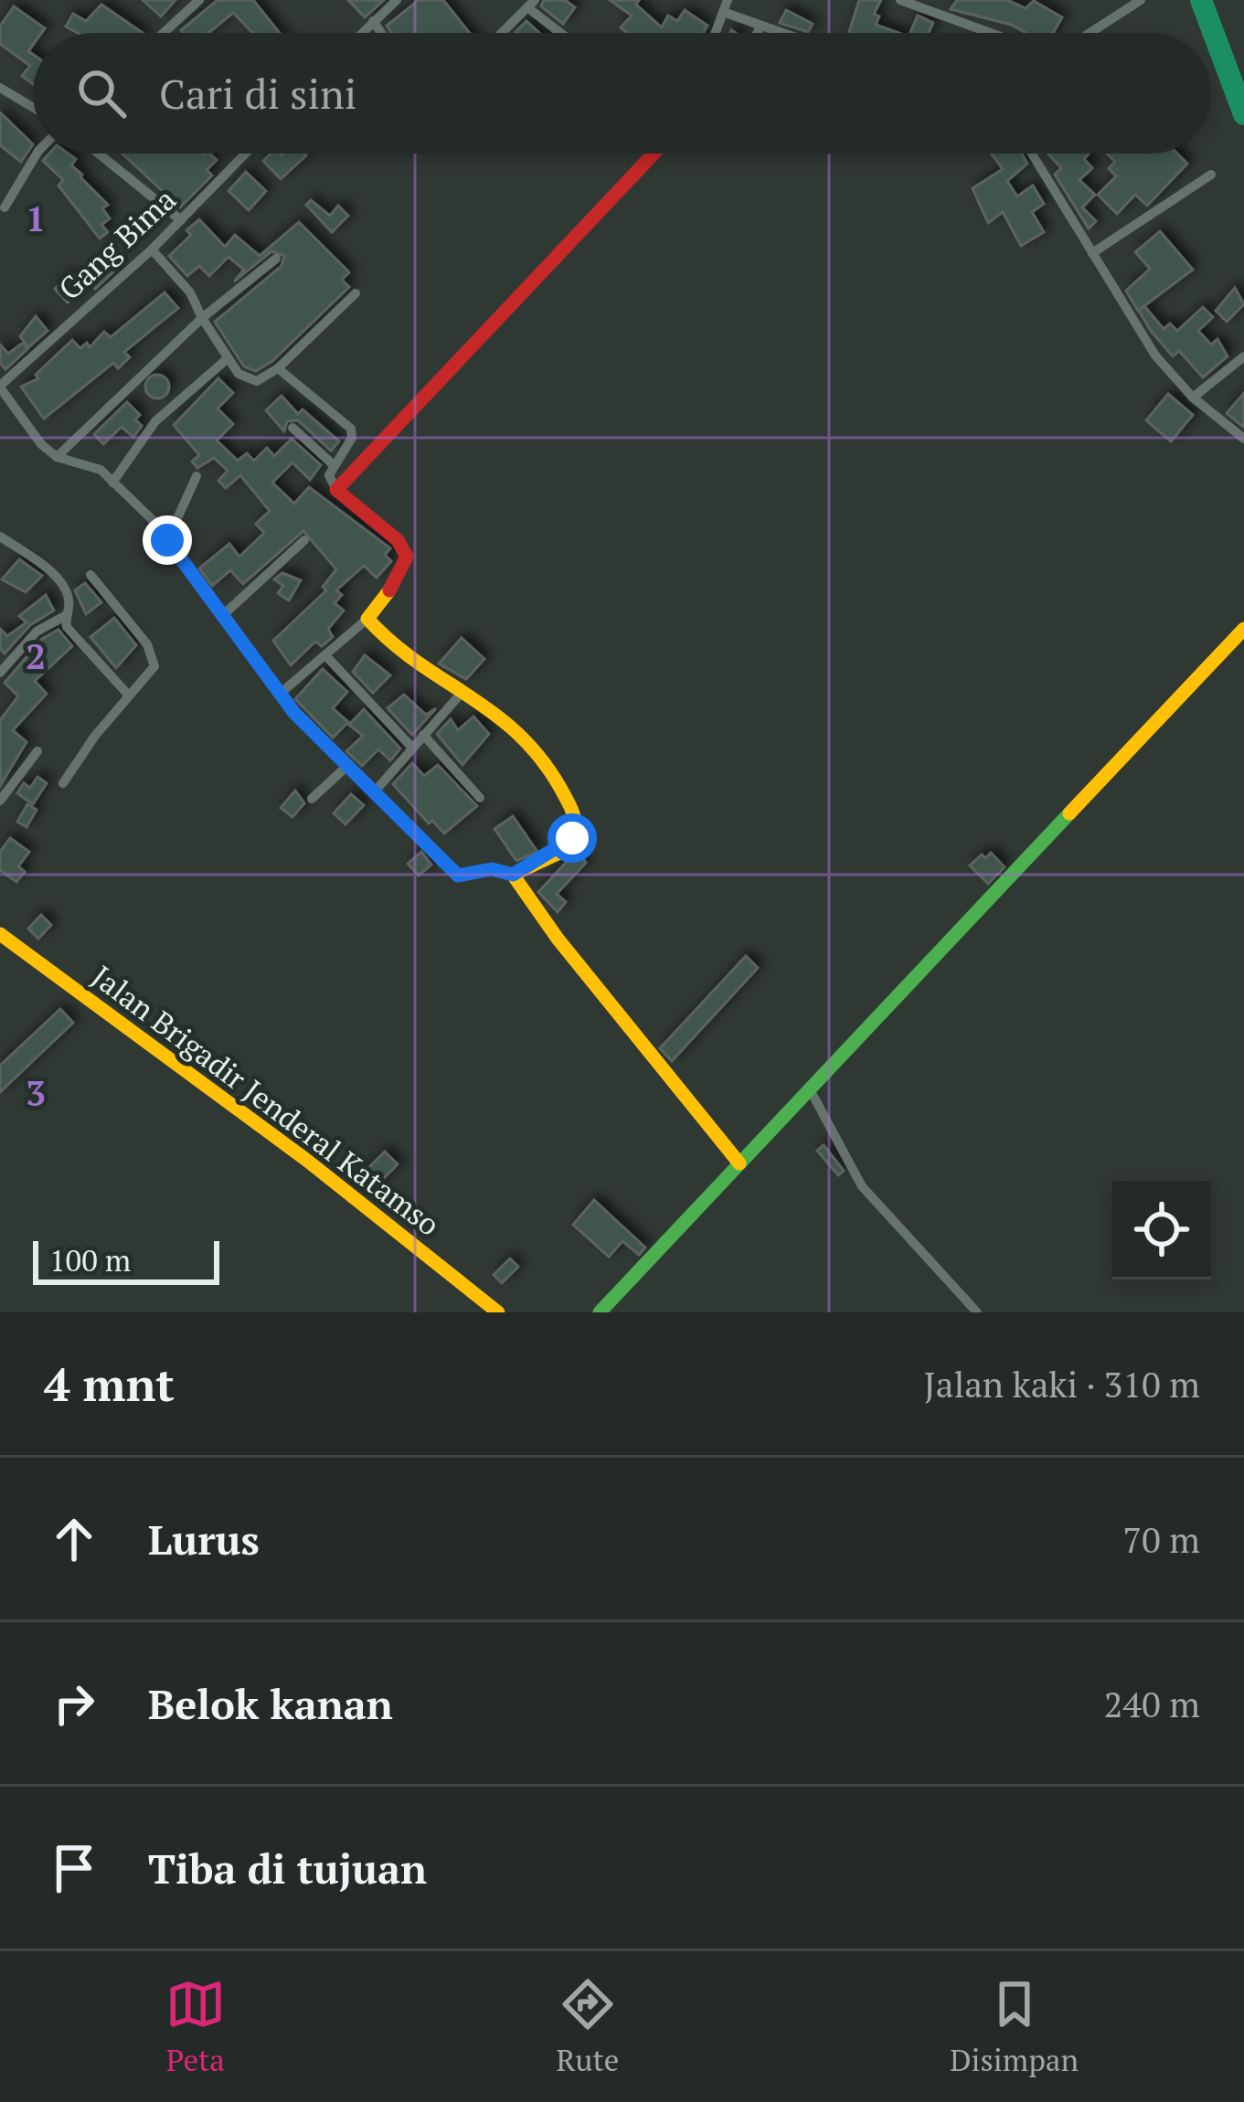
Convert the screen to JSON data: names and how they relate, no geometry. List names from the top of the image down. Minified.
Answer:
{"streets":{"street":["Gang Bima","Jalan Brigadir Jenderal Katamso"]},"scale_bar":"100 m","page":{"search":"Cari di sini","scale":"100 m","heading":["4 mnt","Jalan kaki · 310 m"],"list":[["Lurus","70 m"],["Belok kanan","240 m"],"Tiba di tujuan"],"nav":["Peta","Rute","Disimpan"]},"grid":{"rows":["1","2","3"]}}
